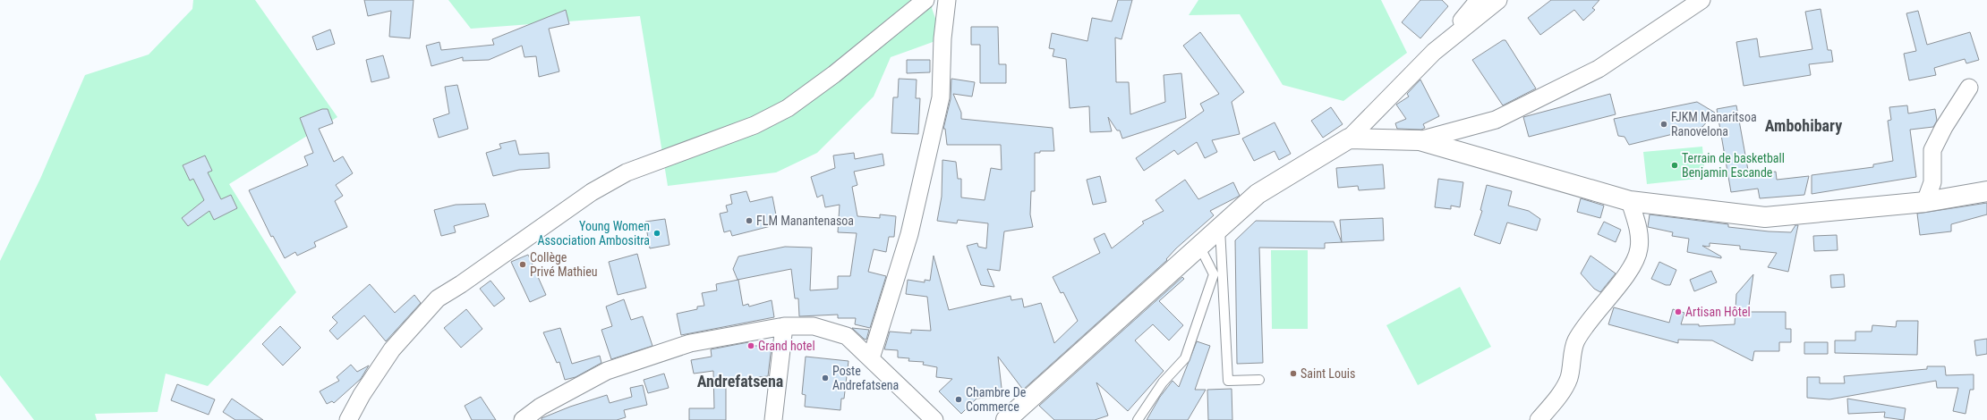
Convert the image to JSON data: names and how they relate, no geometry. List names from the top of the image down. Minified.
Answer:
{"districts":["Ambohibary","Andrefatsena"],"places":["FJKM Manaritsoa Ranovelona","Terrain de basketball Benjamin Escande","FLM Manantenasoa","Young Women Association Ambositra","Collège Privé Mathieu","Artisan Hôtel","Grand hotel","Saint Louis","Poste Andrefatsena","Chambre De Commerce"]}
